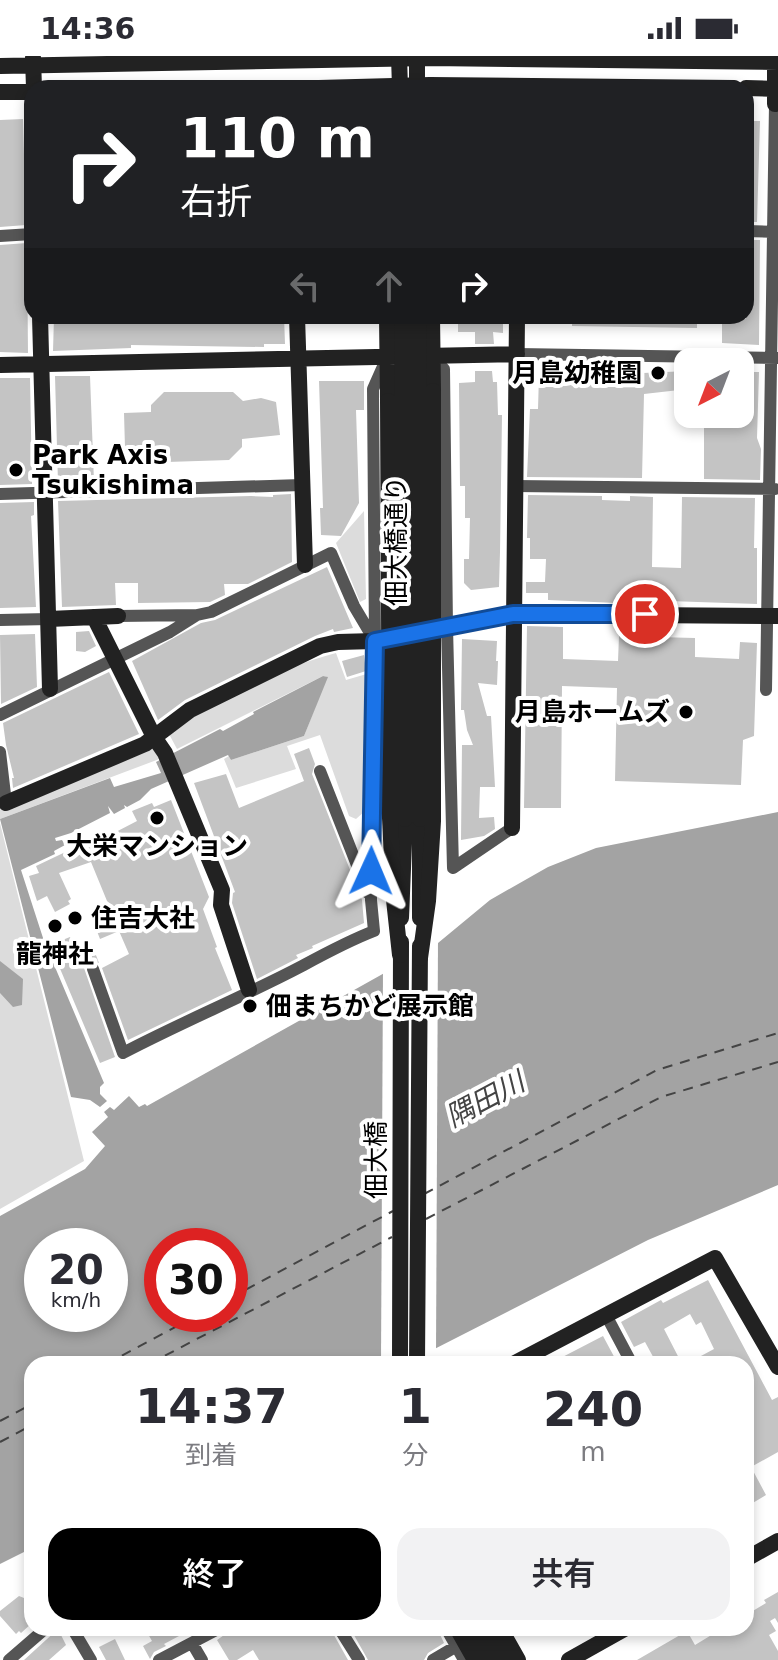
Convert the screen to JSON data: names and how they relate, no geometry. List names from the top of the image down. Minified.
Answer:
{"streets":{"main road":["佃大橋通り","佃大橋"]},"crossings":[["佃大橋通り","佃大橋"]],"water":["隅田川"],"places":["月島幼稚園","Park Axis Tsukishima","月島ホームズ","大栄マンション","住吉大社","龍神社","佃まちかど展示館"],"north":"bottom left","page":{"status":"14:36","turn":["110 m","右折"],"speed":"20 km/h","limit":"30","eta":["14:37","到着","1","分","240","m"],"buttons":["終了","共有"]}}
